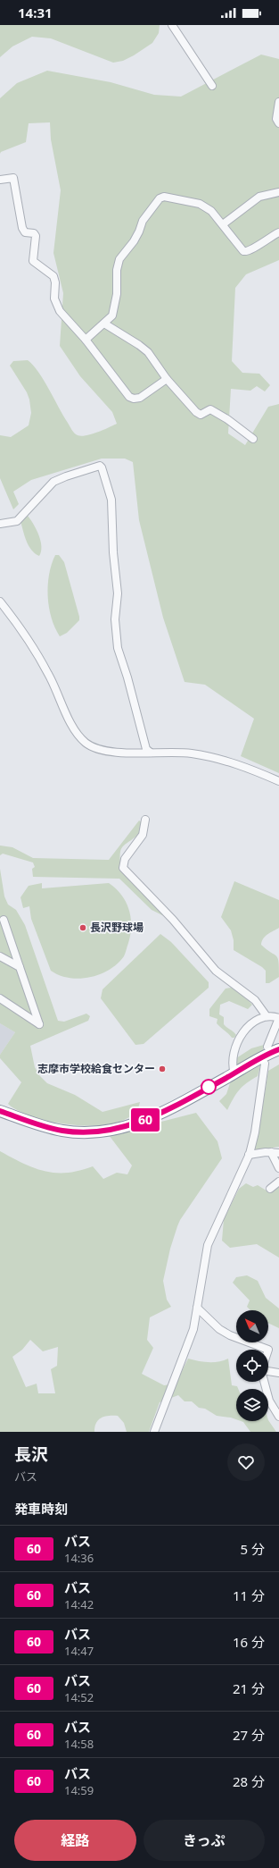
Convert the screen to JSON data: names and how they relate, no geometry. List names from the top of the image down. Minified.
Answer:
{"places":["長沢野球場","志摩市学校給食センター"],"lines":["bus line 60"],"north":"top left","page":{"status":"14:31","on_map":"60","heading":[["長沢","バス"],"発車時刻"],"list":[{"mark":"60","name":"バス","note":"14:36","value":"5 分"},{"mark":"60","name":"バス","note":"14:42","value":"11 分"},{"mark":"60","name":"バス","note":"14:47","value":"16 分"},{"mark":"60","name":"バス","note":"14:52","value":"21 分"},{"mark":"60","name":"バス","note":"14:58","value":"27 分"},{"mark":"60","name":"バス","note":"14:59","value":"28 分"}],"buttons":["経路","きっぷ"]}}
